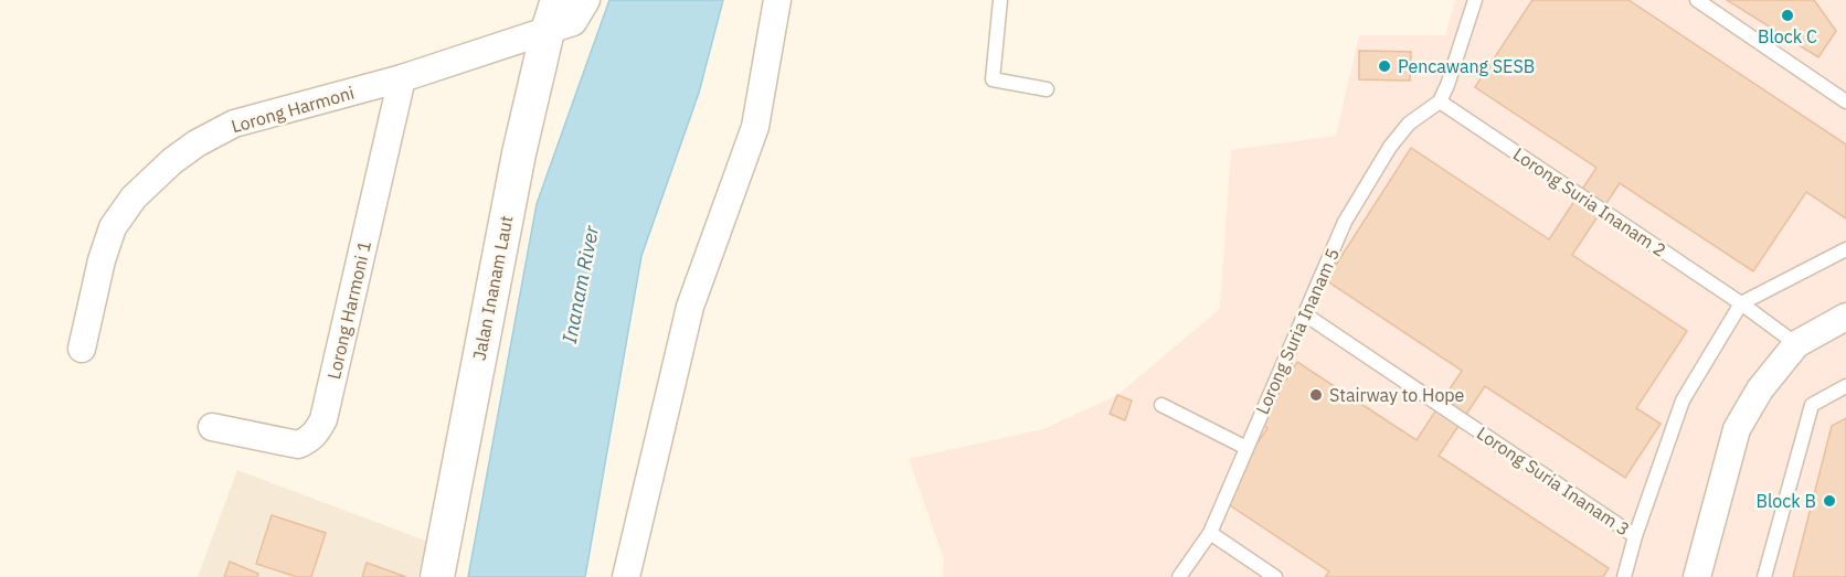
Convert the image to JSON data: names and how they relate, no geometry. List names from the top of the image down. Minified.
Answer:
{"streets":{"street":["Lorong Harmoni","Jalan Inanam Laut","Lorong Harmoni 1"],"lane":["Lorong Suria Inanam 2","Lorong Suria Inanam 5","Lorong Suria Inanam 3"]},"crossings":[["Lorong Harmoni","Jalan Inanam Laut"],["Lorong Harmoni","Lorong Harmoni 1"],["Lorong Suria Inanam 2","Lorong Suria Inanam 5"],["Lorong Suria Inanam 5","Lorong Suria Inanam 3"]],"water":["Inanam River"],"places":["Block C","Pencawang SESB","Stairway to Hope","Block B"]}
